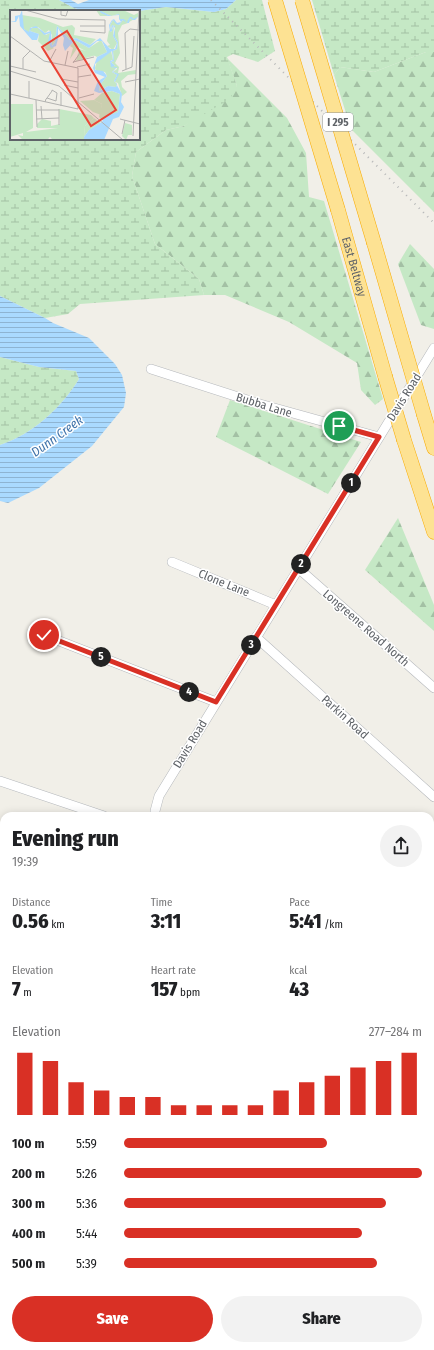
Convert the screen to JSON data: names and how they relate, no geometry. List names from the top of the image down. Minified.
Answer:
{"streets":{"highway":["I 295","East Beltway"],"street":["Davis Road","Bubba Lane","Clone Lane","Longreene Road North","Parkin Road"]},"crossings":[["Davis Road","Bubba Lane"],["Davis Road","Clone Lane"],["Davis Road","Longreene Road North"],["Davis Road","Parkin Road"]],"water":["Dunn Creek"],"page":{"pins":["1","2","3","5","4"],"heading":["Evening run","19:39"],"stats":[["Distance","0.56 km"],["Time","3:11"],["Pace","5:41 /km"],["Elevation","7 m"],["Heart rate","157 bpm"],["kcal","43"]],"chart":["Elevation","277–284 m"],"list":[{"name":"100 m","note":"5:59"},{"name":"200 m","note":"5:26"},{"name":"300 m","note":"5:36"},{"name":"400 m","note":"5:44"},{"name":"500 m","note":"5:39"}],"buttons":["Save","Share"]}}
